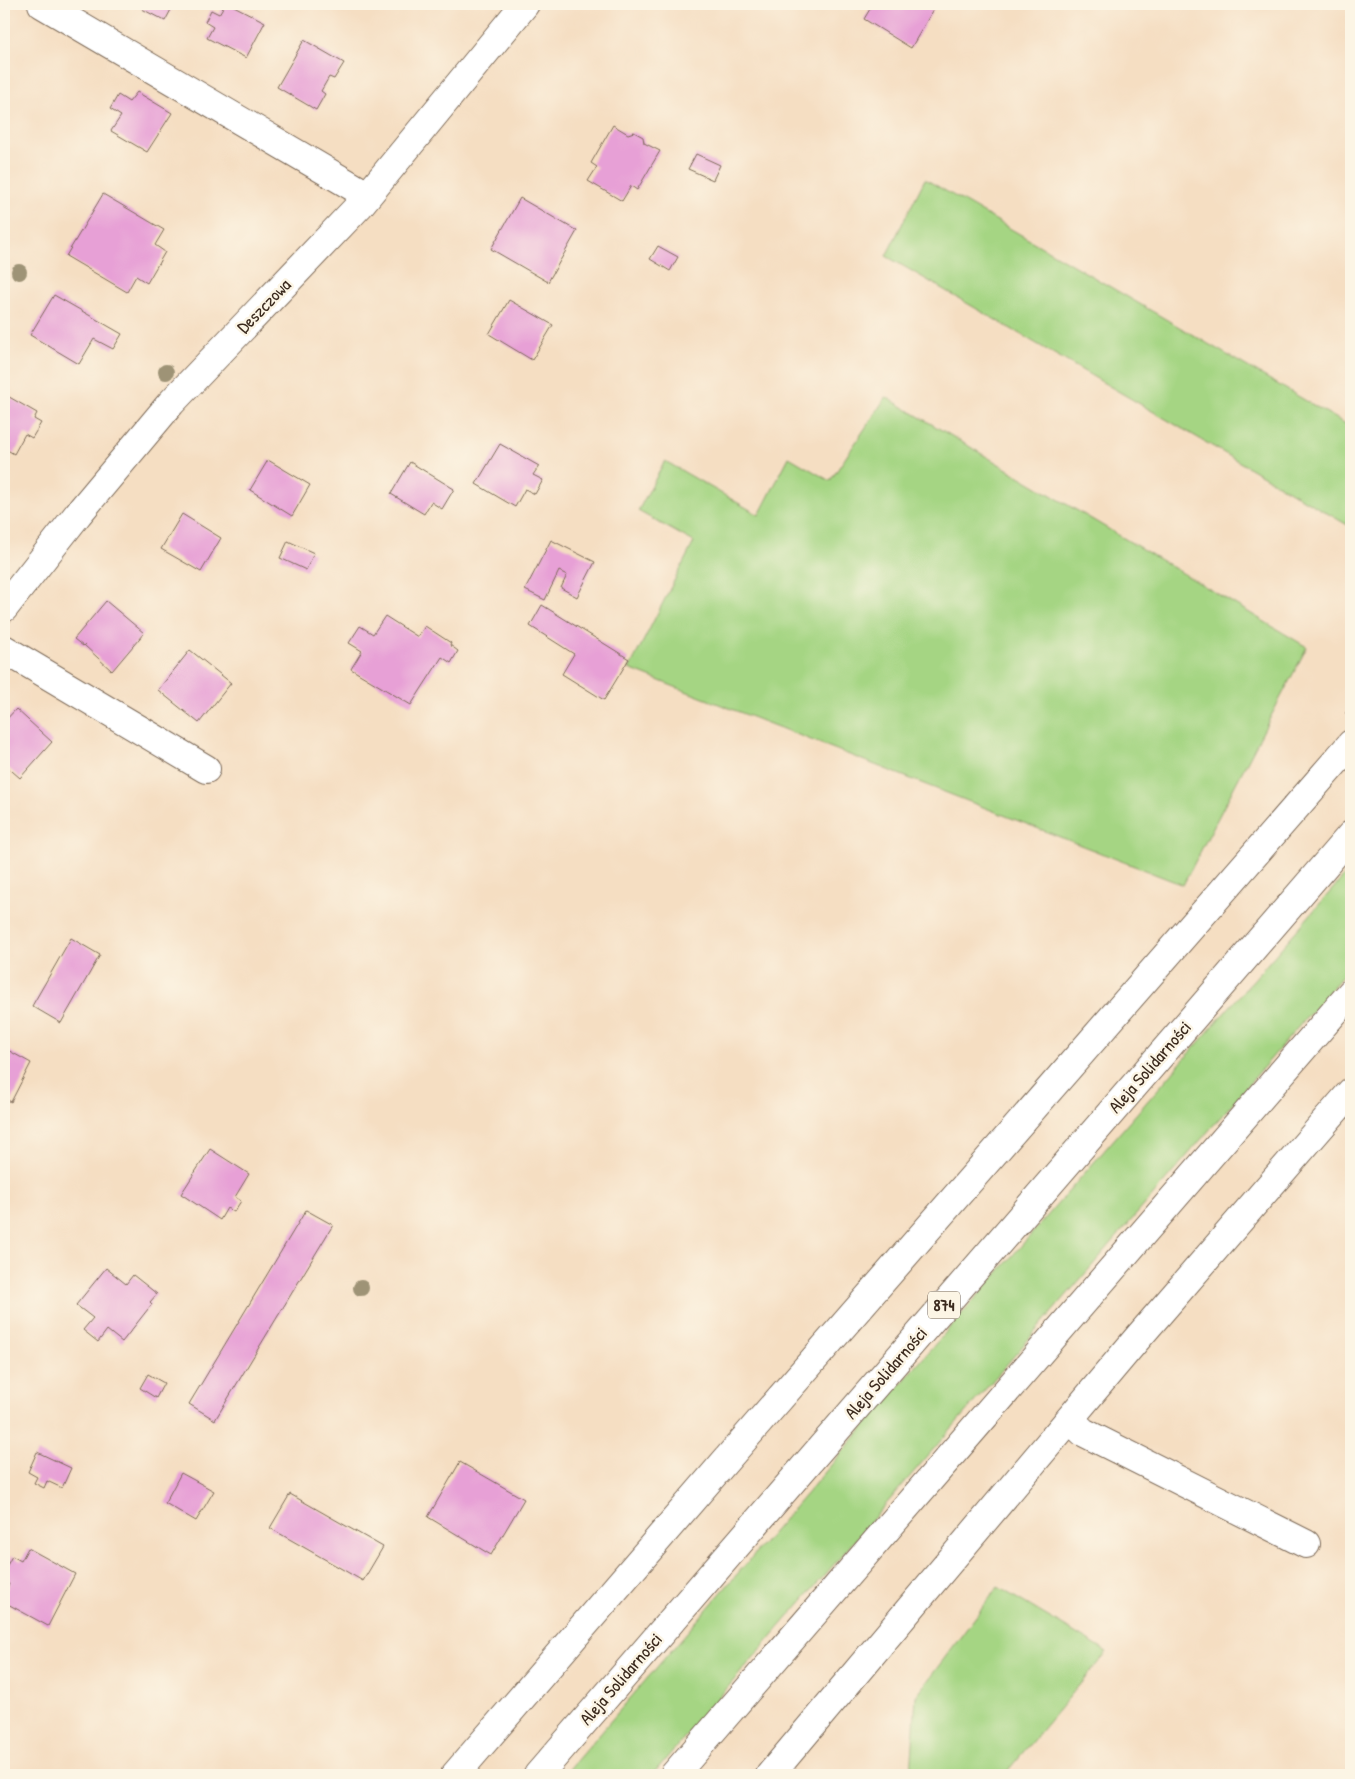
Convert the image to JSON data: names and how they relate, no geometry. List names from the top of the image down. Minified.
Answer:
{"streets":{"street":["Deszczowa","Aleja Solidarności","874"]}}
